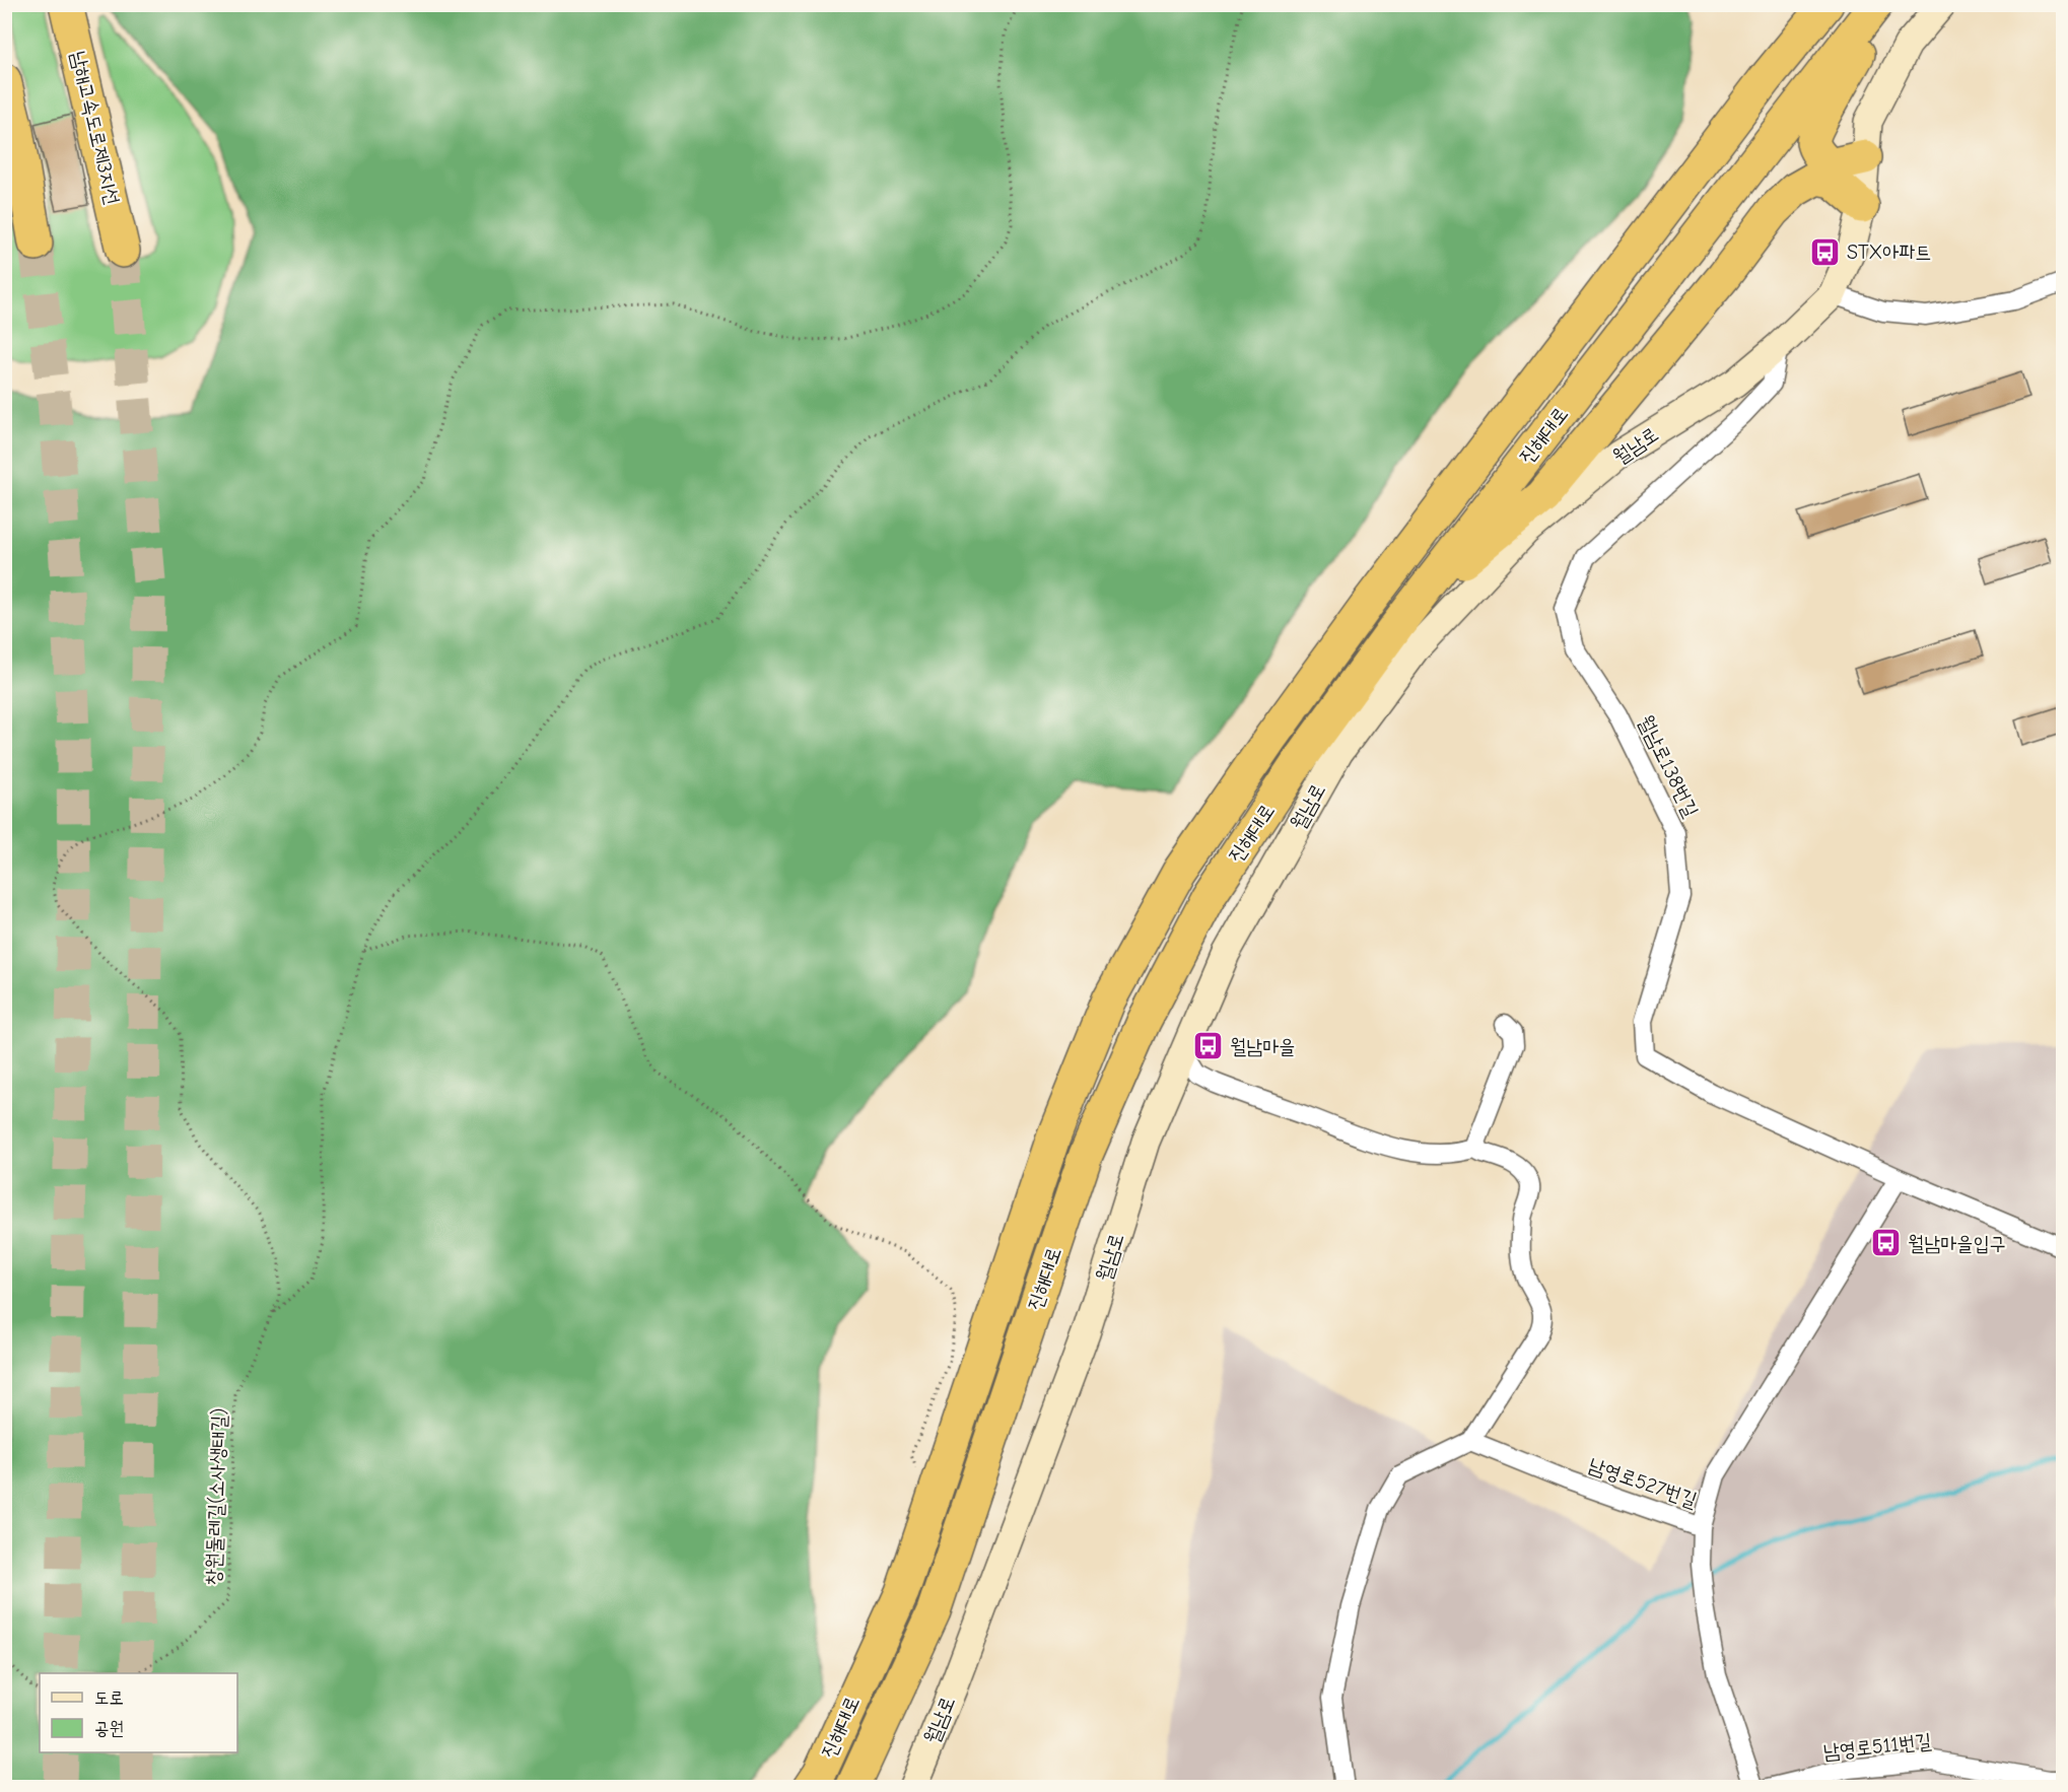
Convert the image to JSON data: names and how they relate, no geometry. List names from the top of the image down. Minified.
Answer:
{"streets":{"highway":["남해고속도로제3지선","진해대로"],"main road":["월남로"],"street":["월남로138번길","남영로527번길","남영로511번길"],"path":["창원둘레길(소사생태길)"]},"crossings":[["월남로","월남로138번길"],["월남로138번길","남영로527번길"]],"places":{"bus stop":["STX아파트","월남마을","월남마을입구"]},"legend":["도로","공원"]}
